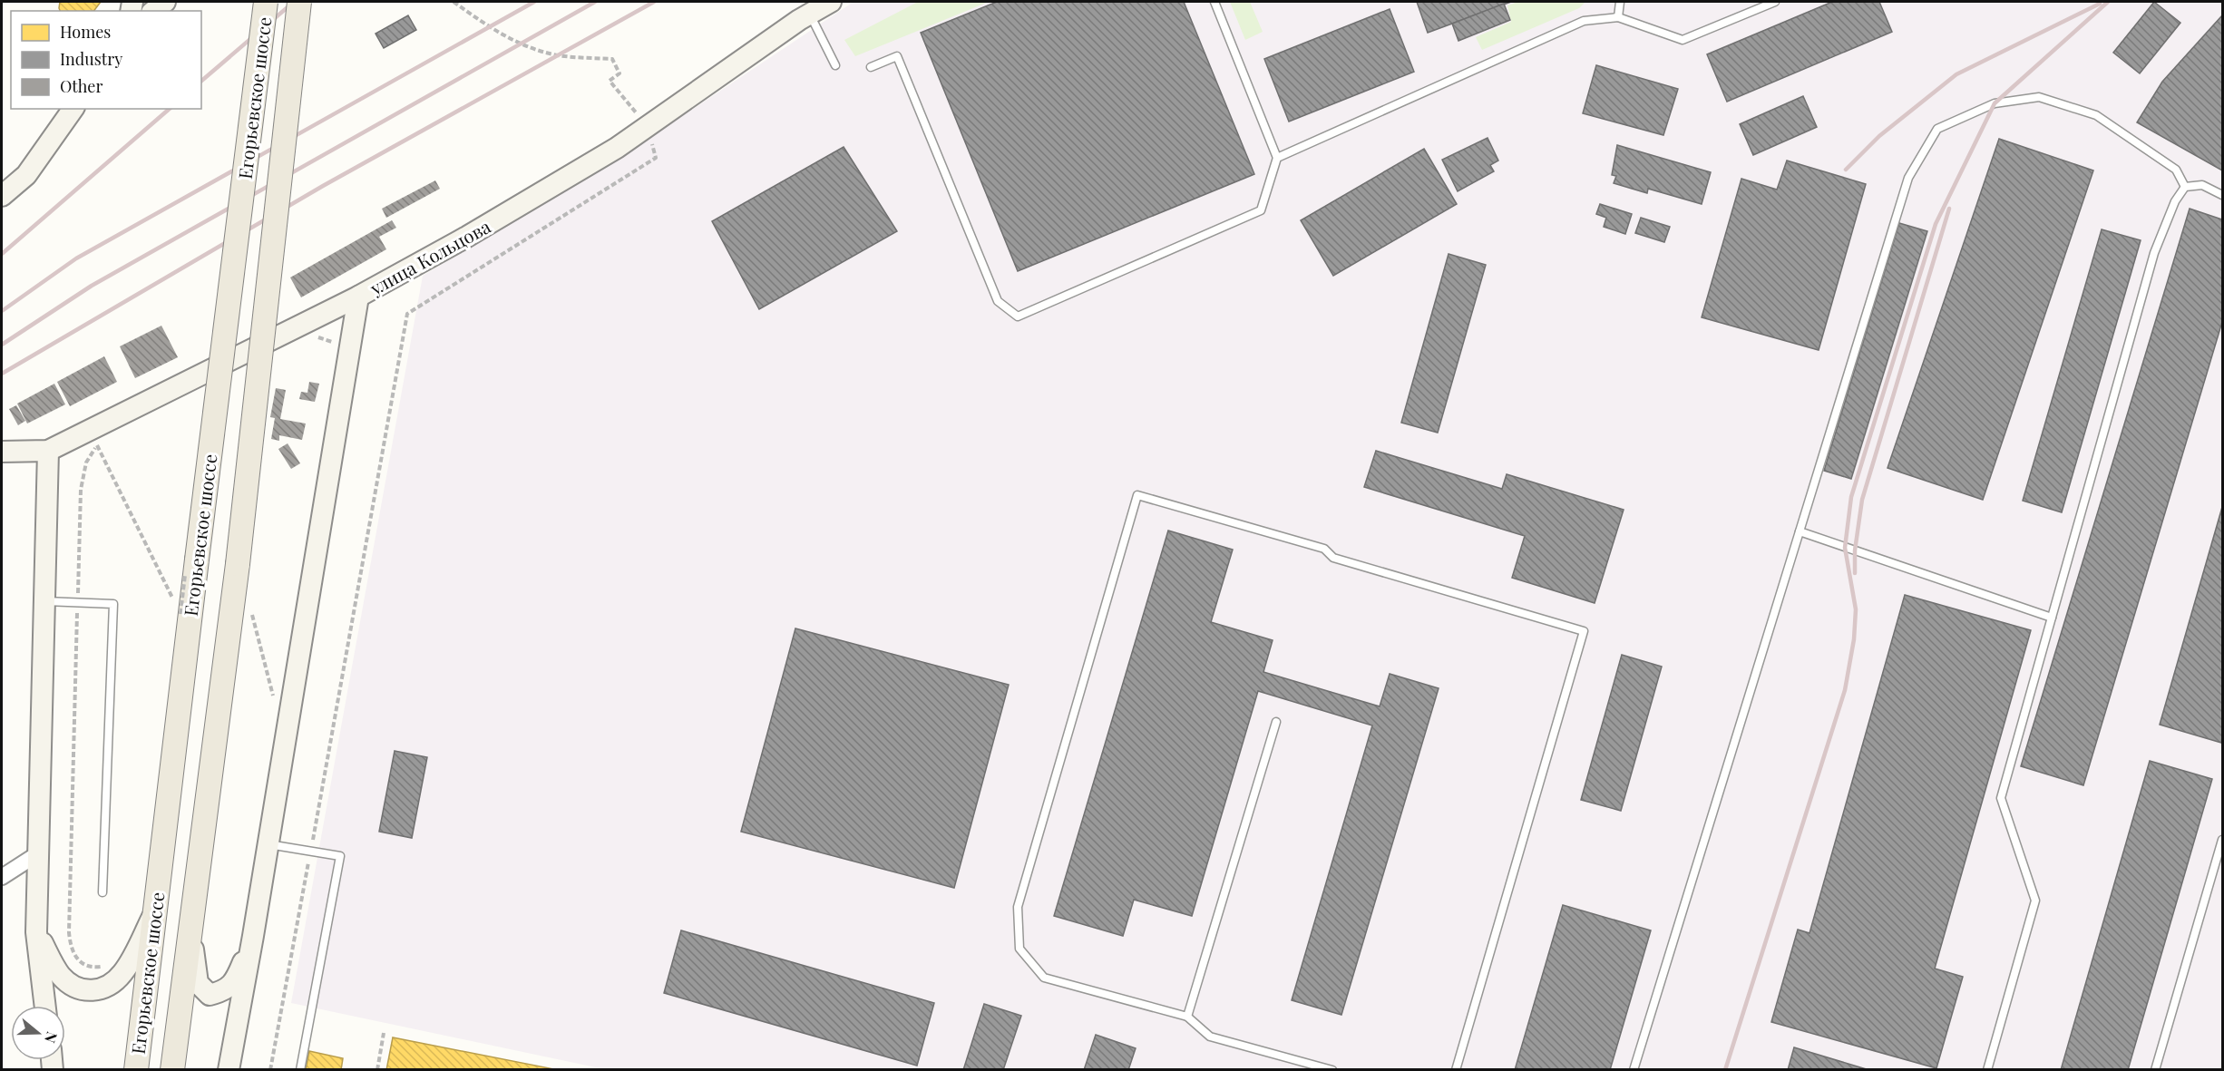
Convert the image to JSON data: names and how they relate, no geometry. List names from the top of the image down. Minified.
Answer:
{"streets":{"main road":["Егорьевское шоссе"],"street":["улица Кольцова"]},"legend":["Homes","Industry","Other"],"north":"right"}
